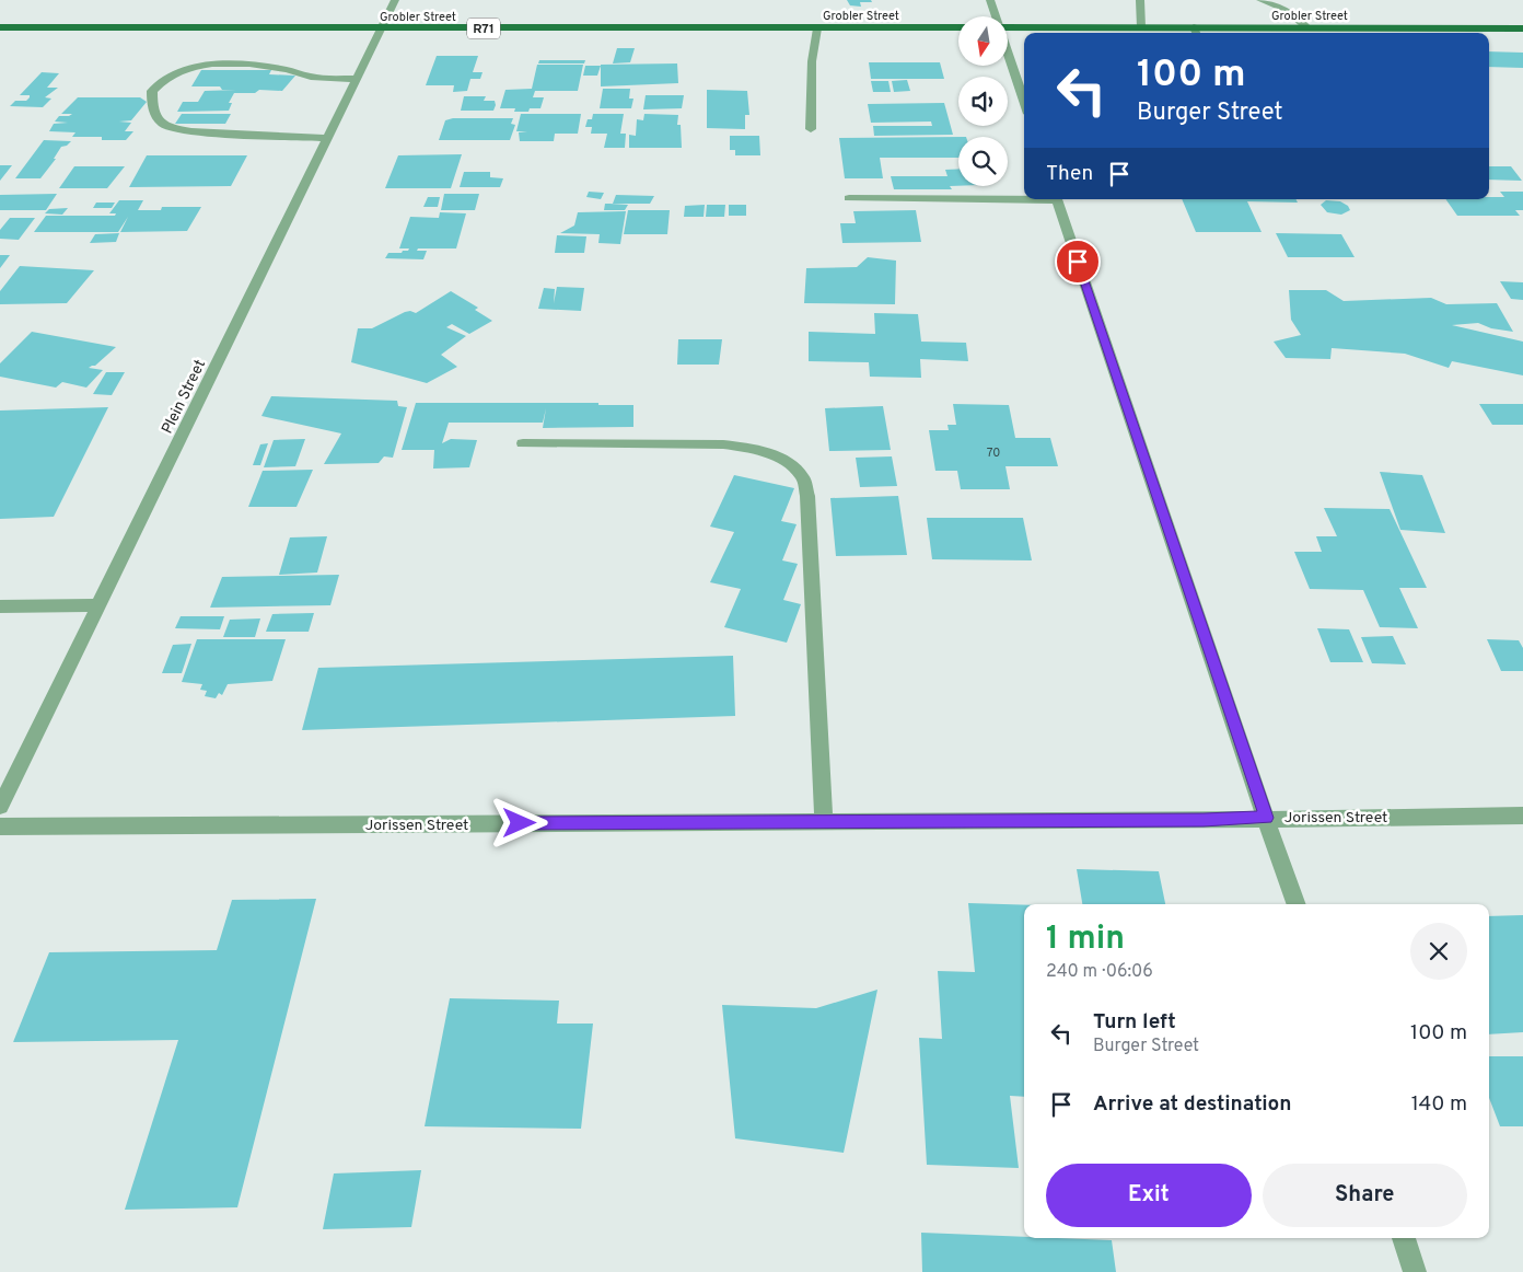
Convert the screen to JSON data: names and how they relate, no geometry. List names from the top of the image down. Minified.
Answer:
{"streets":{"main road":["Grobler Street","R71"],"street":["Plein Street","Jorissen Street"]},"crossings":[["Grobler Street","Plein Street"]],"house_numbers":["70"],"north":"bottom","page":{"turn":["100 m","Burger Street"],"then":"Then","heading":["1 min","240 m · 06:06"],"list":[{"name":"Turn left","note":"Burger Street","value":"100 m"},{"name":"Arrive at destination","value":"140 m"}],"buttons":["Exit","Share"]}}
